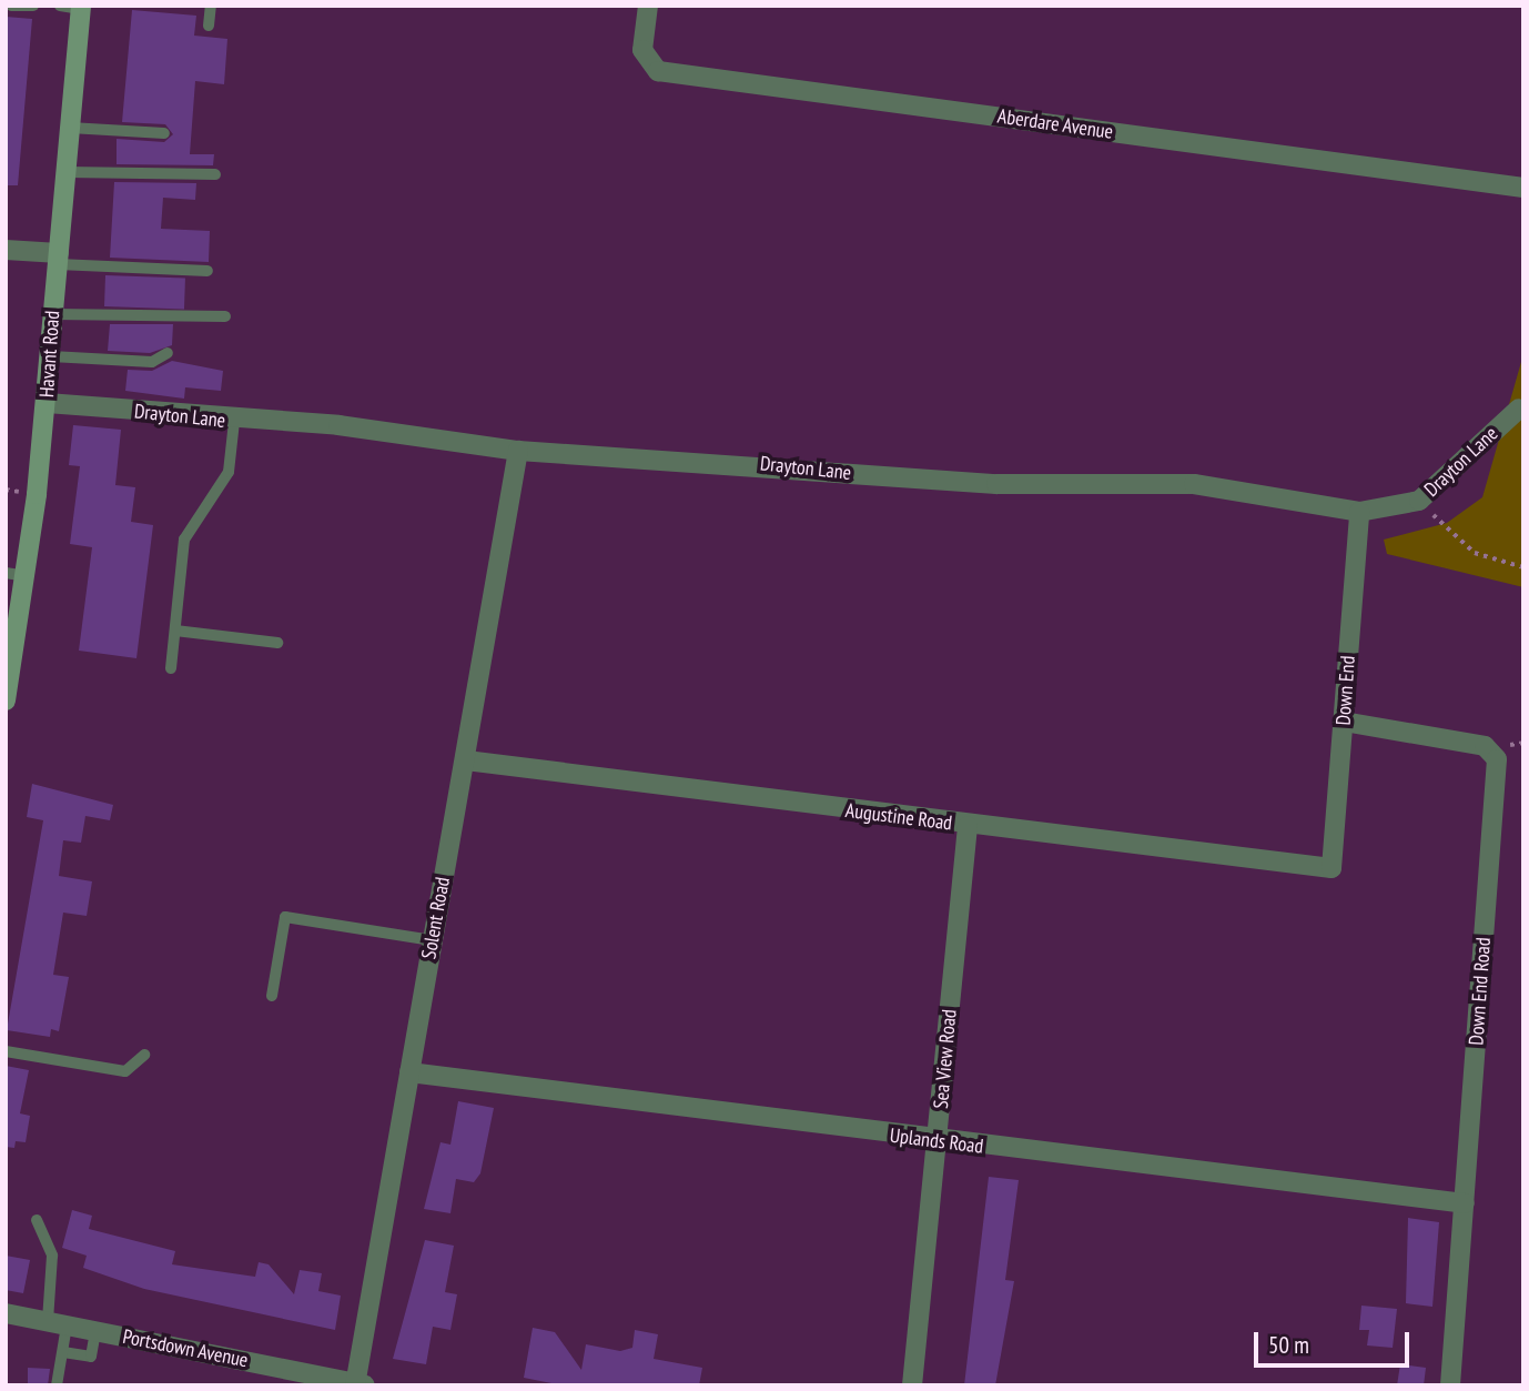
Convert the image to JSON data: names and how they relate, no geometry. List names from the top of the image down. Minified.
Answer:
{"streets":{"street":["Aberdare Avenue","Havant Road","Drayton Lane","Down End","Augustine Road","Solent Road","Down End Road","Sea View Road","Uplands Road","Portsdown Avenue"]},"crossings":[["Havant Road","Drayton Lane"],["Drayton Lane","Down End"],["Drayton Lane","Solent Road"],["Down End","Augustine Road"],["Down End","Down End Road"],["Augustine Road","Solent Road"],["Augustine Road","Sea View Road"],["Solent Road","Uplands Road"],["Solent Road","Portsdown Avenue"],["Down End Road","Uplands Road"],["Sea View Road","Uplands Road"]],"scale_bar":"50 m"}
